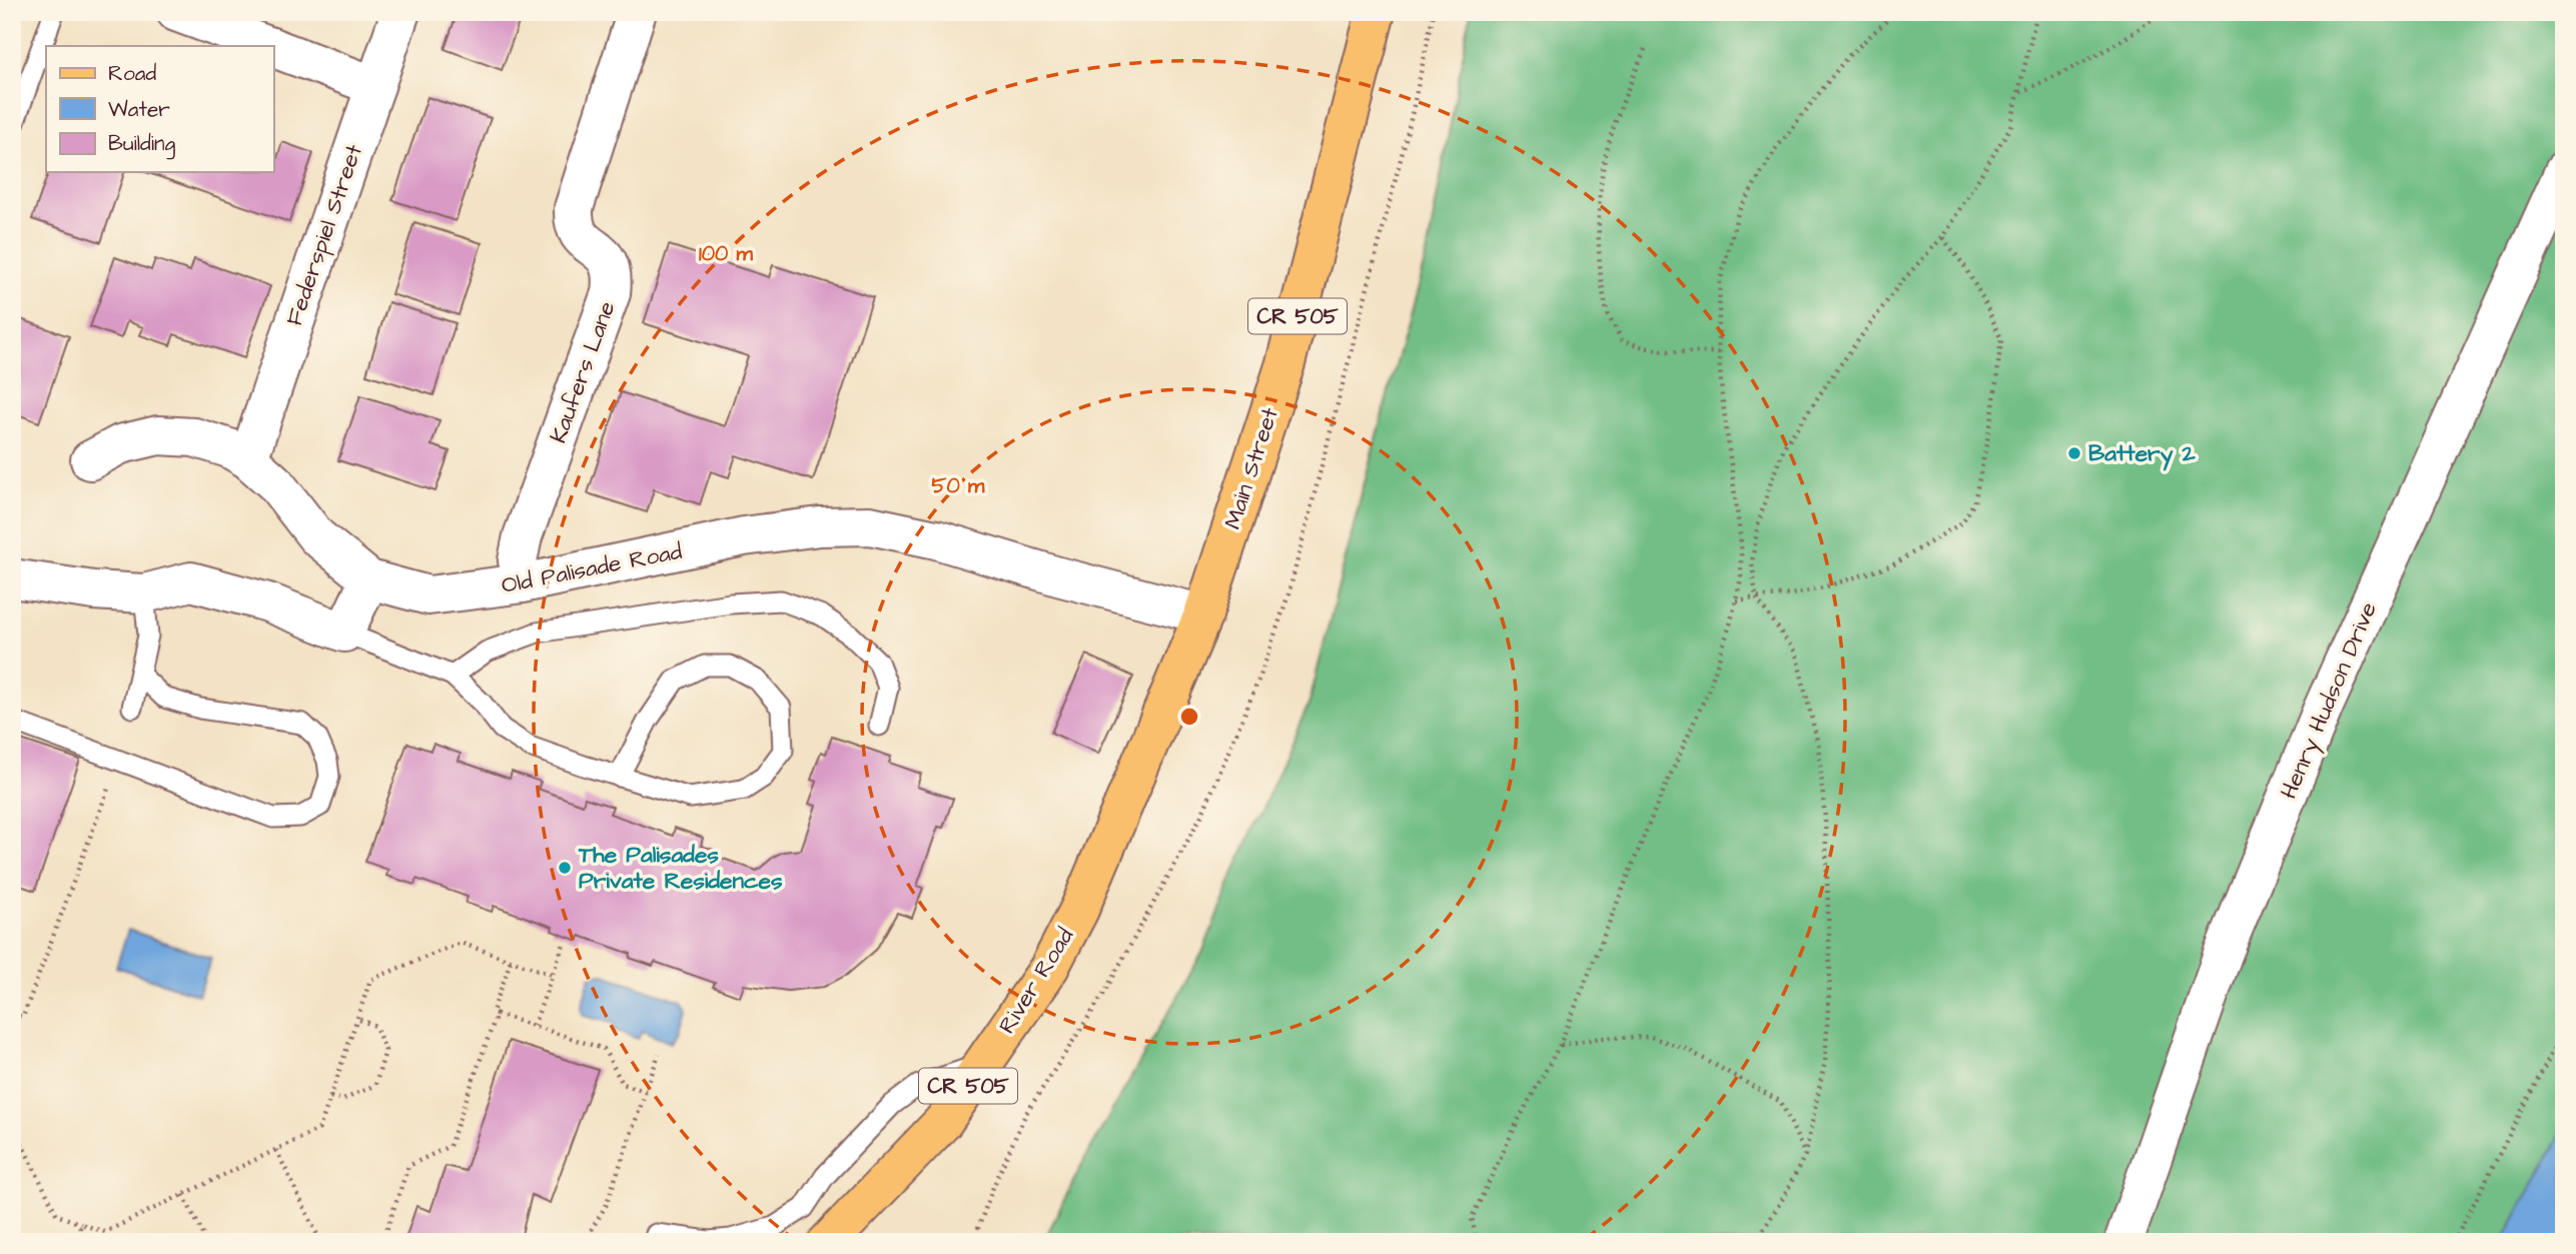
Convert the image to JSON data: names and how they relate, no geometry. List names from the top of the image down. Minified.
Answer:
{"streets":{"main road":["CR 505","Main Street","River Road"],"street":["Federspiel Street","Kaufers Lane","Old Palisade Road","Henry Hudson Drive"]},"crossings":[["Kaufers Lane","Old Palisade Road"],["Main Street","Old Palisade Road"],["Main Street","River Road"]],"places":["Battery 2","The Palisades Private Residences"],"legend":["Road","Water","Building"],"rings":["100 m","50 m"]}
